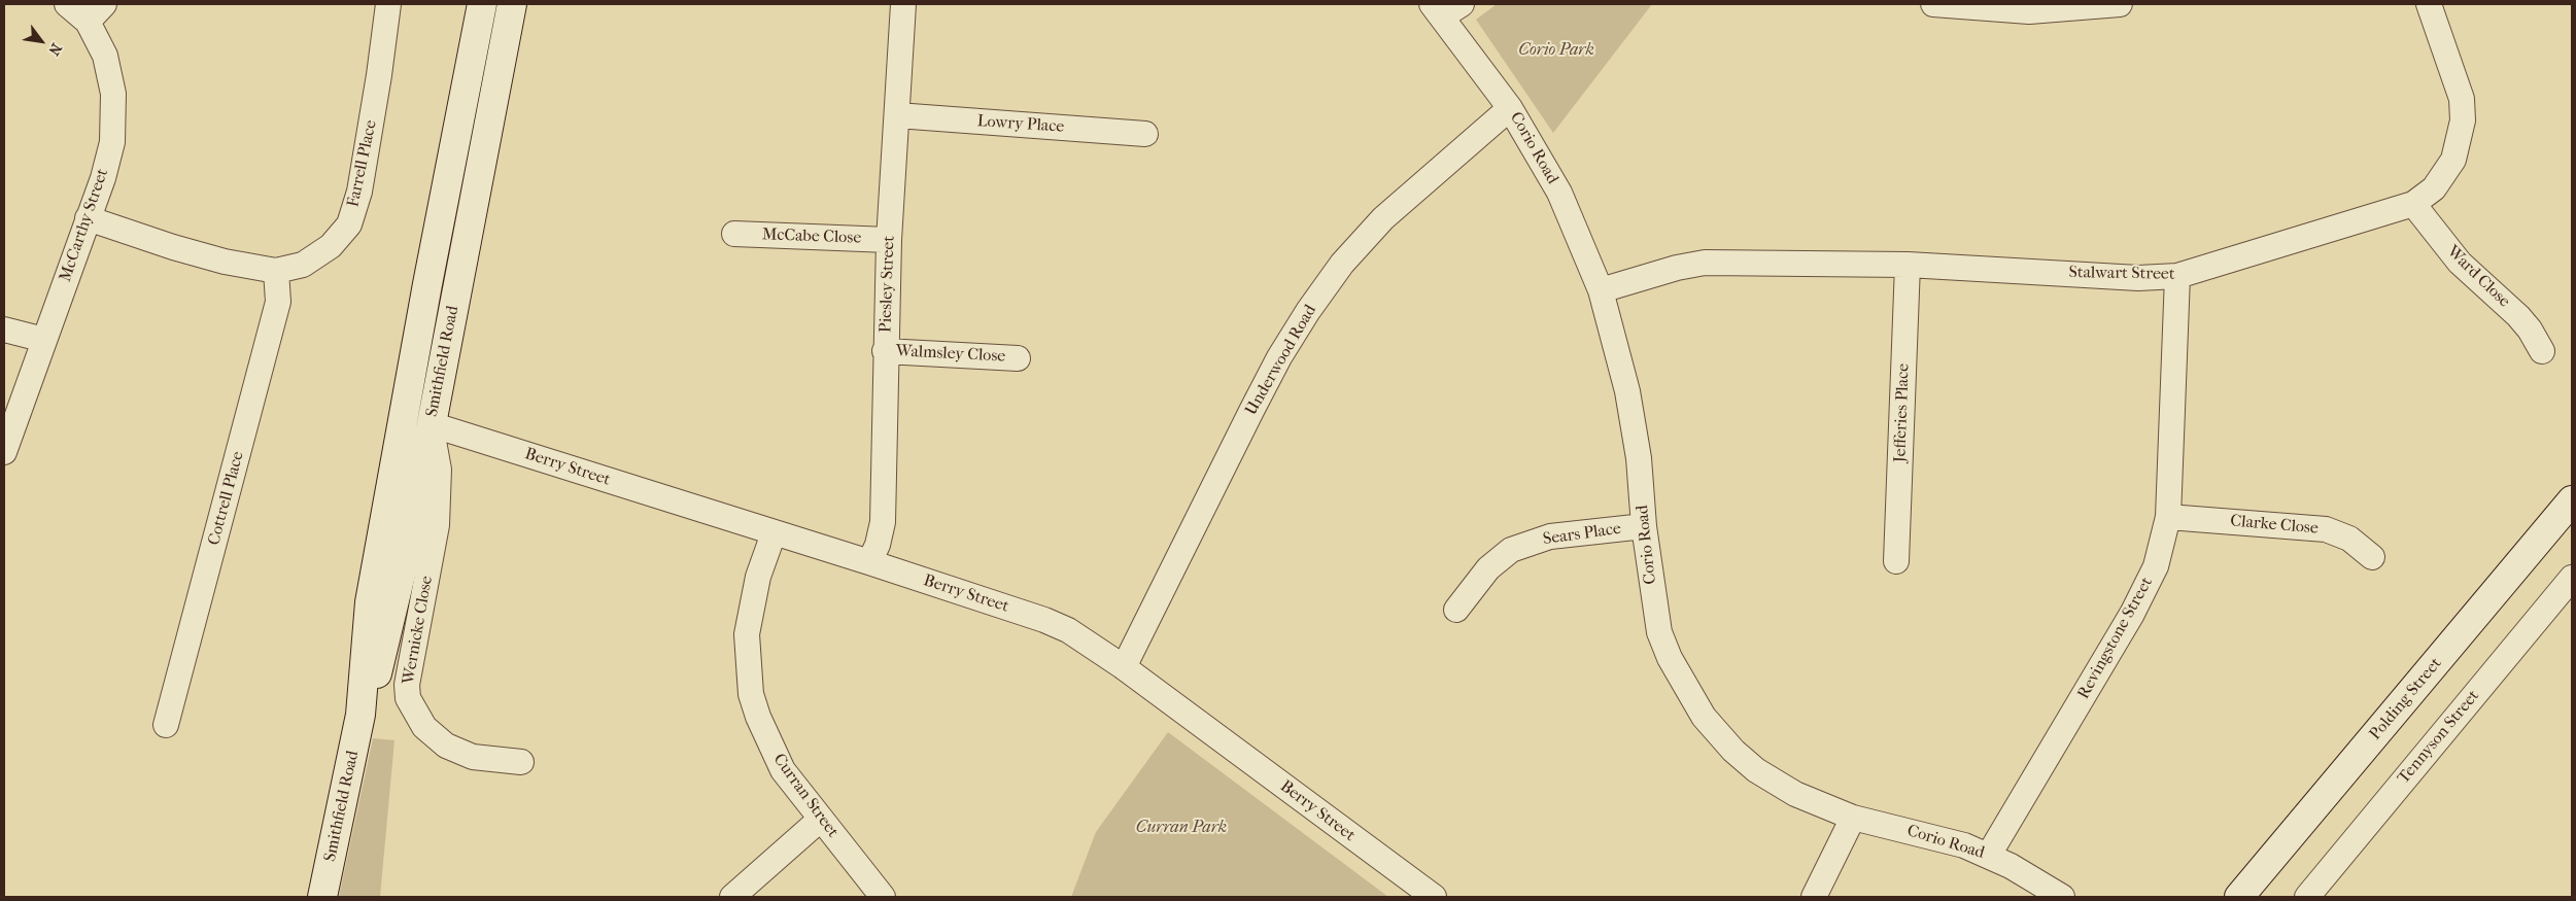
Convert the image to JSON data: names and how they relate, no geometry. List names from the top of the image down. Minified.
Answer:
{"streets":{"main road":["Smithfield Road","Polding Street"],"street":["Lowry Place","Corio Road","Farrell Place","McCarthy Street","McCabe Close","Stalwart Street","Ward Close","Piesley Street","Walmsley Close","Underwood Road","Jefferies Place","Berry Street","Cottrell Place","Clarke Close","Sears Place","Wernicke Close","Revingstone Street","Tennyson Street","Curran Street"]},"crossings":[["Lowry Place","Piesley Street"],["Corio Road","Stalwart Street"],["Corio Road","Underwood Road"],["Corio Road","Sears Place"],["Corio Road","Revingstone Street"],["Farrell Place","McCarthy Street"],["Farrell Place","Cottrell Place"],["McCabe Close","Piesley Street"],["Stalwart Street","Ward Close"],["Stalwart Street","Jefferies Place"],["Stalwart Street","Revingstone Street"],["Piesley Street","Walmsley Close"],["Piesley Street","Berry Street"],["Underwood Road","Berry Street"],["Smithfield Road","Berry Street"],["Smithfield Road","Wernicke Close"],["Berry Street","Wernicke Close"],["Berry Street","Curran Street"],["Clarke Close","Revingstone Street"]],"parks":["Corio Park","Curran Park"],"north":"bottom right"}
